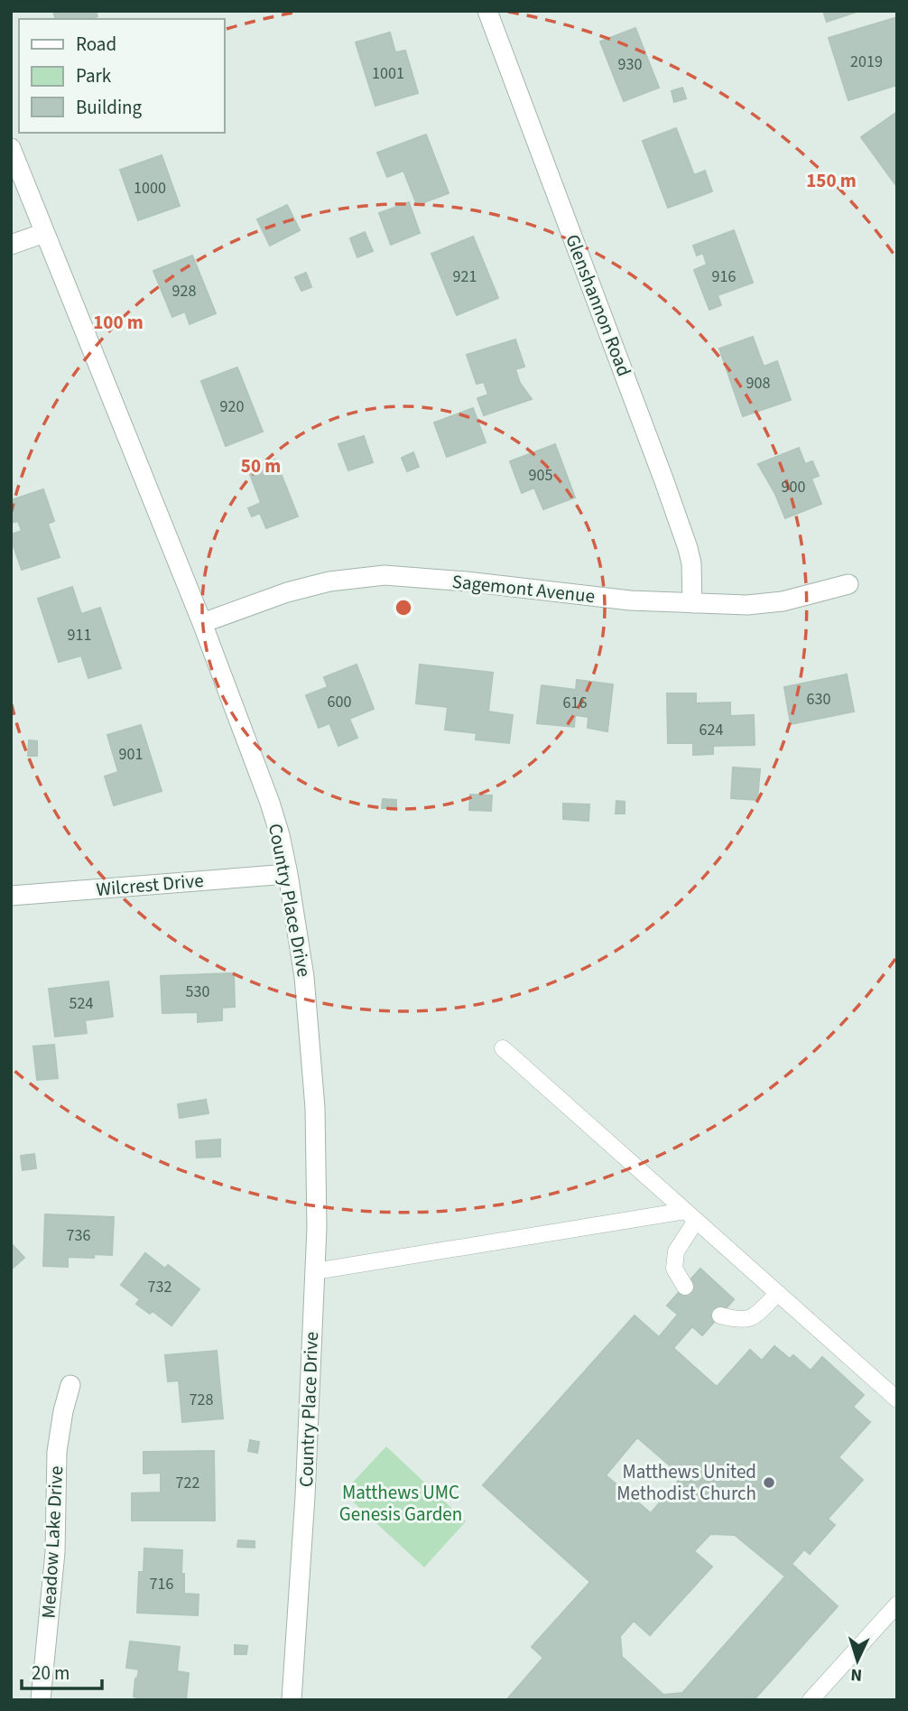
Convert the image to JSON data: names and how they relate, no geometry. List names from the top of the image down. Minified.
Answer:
{"streets":{"street":["Glenshannon Road","Sagemont Avenue","Wilcrest Drive","Country Place Drive","Meadow Lake Drive"]},"crossings":[["Glenshannon Road","Sagemont Avenue"],["Sagemont Avenue","Country Place Drive"],["Wilcrest Drive","Country Place Drive"]],"parks":["Matthews UMC Genesis Garden"],"places":["Matthews United Methodist Church"],"house_numbers":["2019","930","1001","1000","921","916","928","908","920","905","900","911","630","600","616","624","901","530","524","736","732","728","722","716"],"legend":["Road","Park","Building"],"scale_bar":"20 m","north":"bottom","rings":["150 m","100 m","50 m"]}
